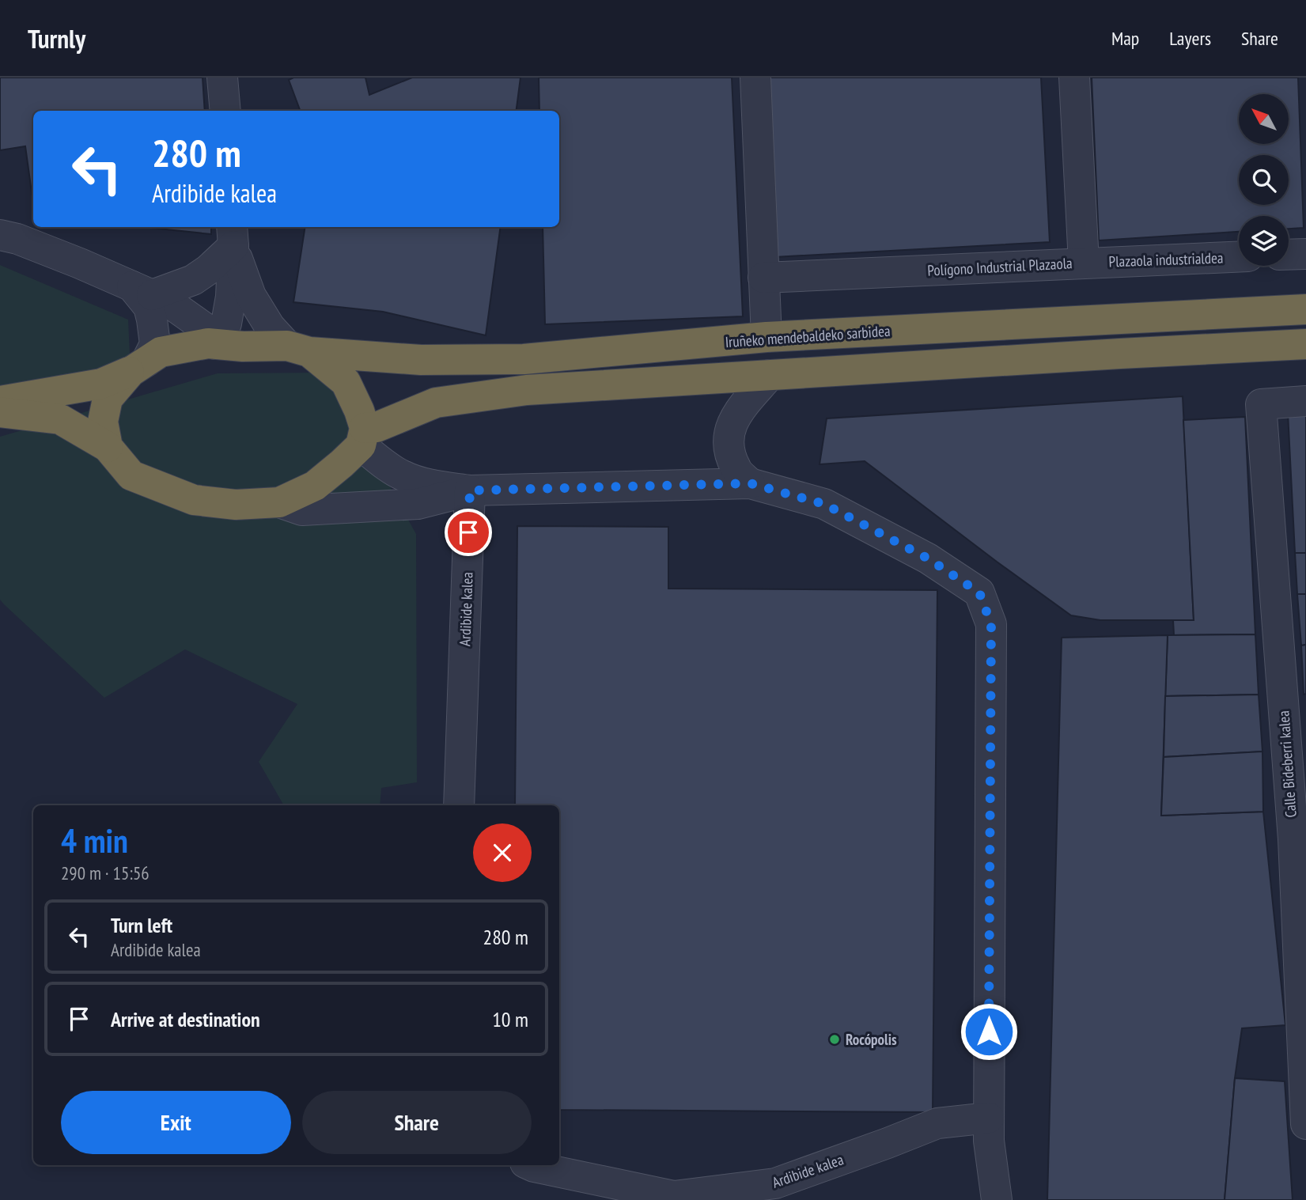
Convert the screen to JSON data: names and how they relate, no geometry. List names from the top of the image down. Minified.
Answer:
{"streets":{"highway":["Iruñeko mendebaldeko sarbidea"],"street":["Plazaola industrialdea","Polígono Industrial Plazaola","Ardibide kalea","Calle Bideberri kalea"]},"crossings":[["Plazaola industrialdea","Polígono Industrial Plazaola"]],"places":["Rocópolis"],"north":"top left","page":{"header":"Turnly","nav":["Map","Layers","Share"],"turn":["280 m","Ardibide kalea"],"heading":["4 min","290 m · 15:56"],"list":[{"name":"Turn left","note":"Ardibide kalea","value":"280 m"},{"name":"Arrive at destination","value":"10 m"}],"buttons":["Exit","Share"]}}
